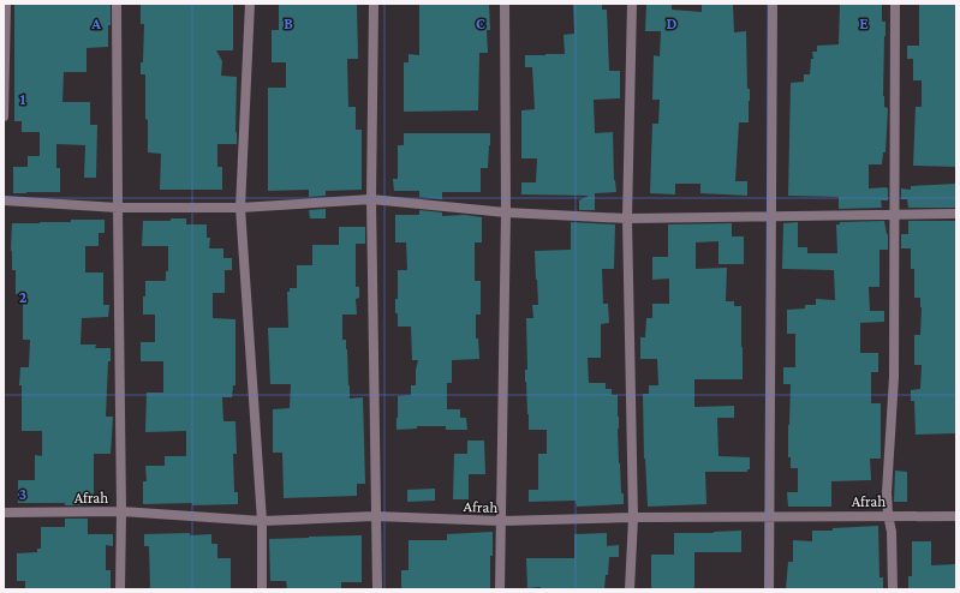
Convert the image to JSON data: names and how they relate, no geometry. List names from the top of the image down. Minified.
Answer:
{"streets":{"street":["Afrah"]},"grid":{"columns":["A","B","C","D","E"],"rows":["1","2","3"]}}
